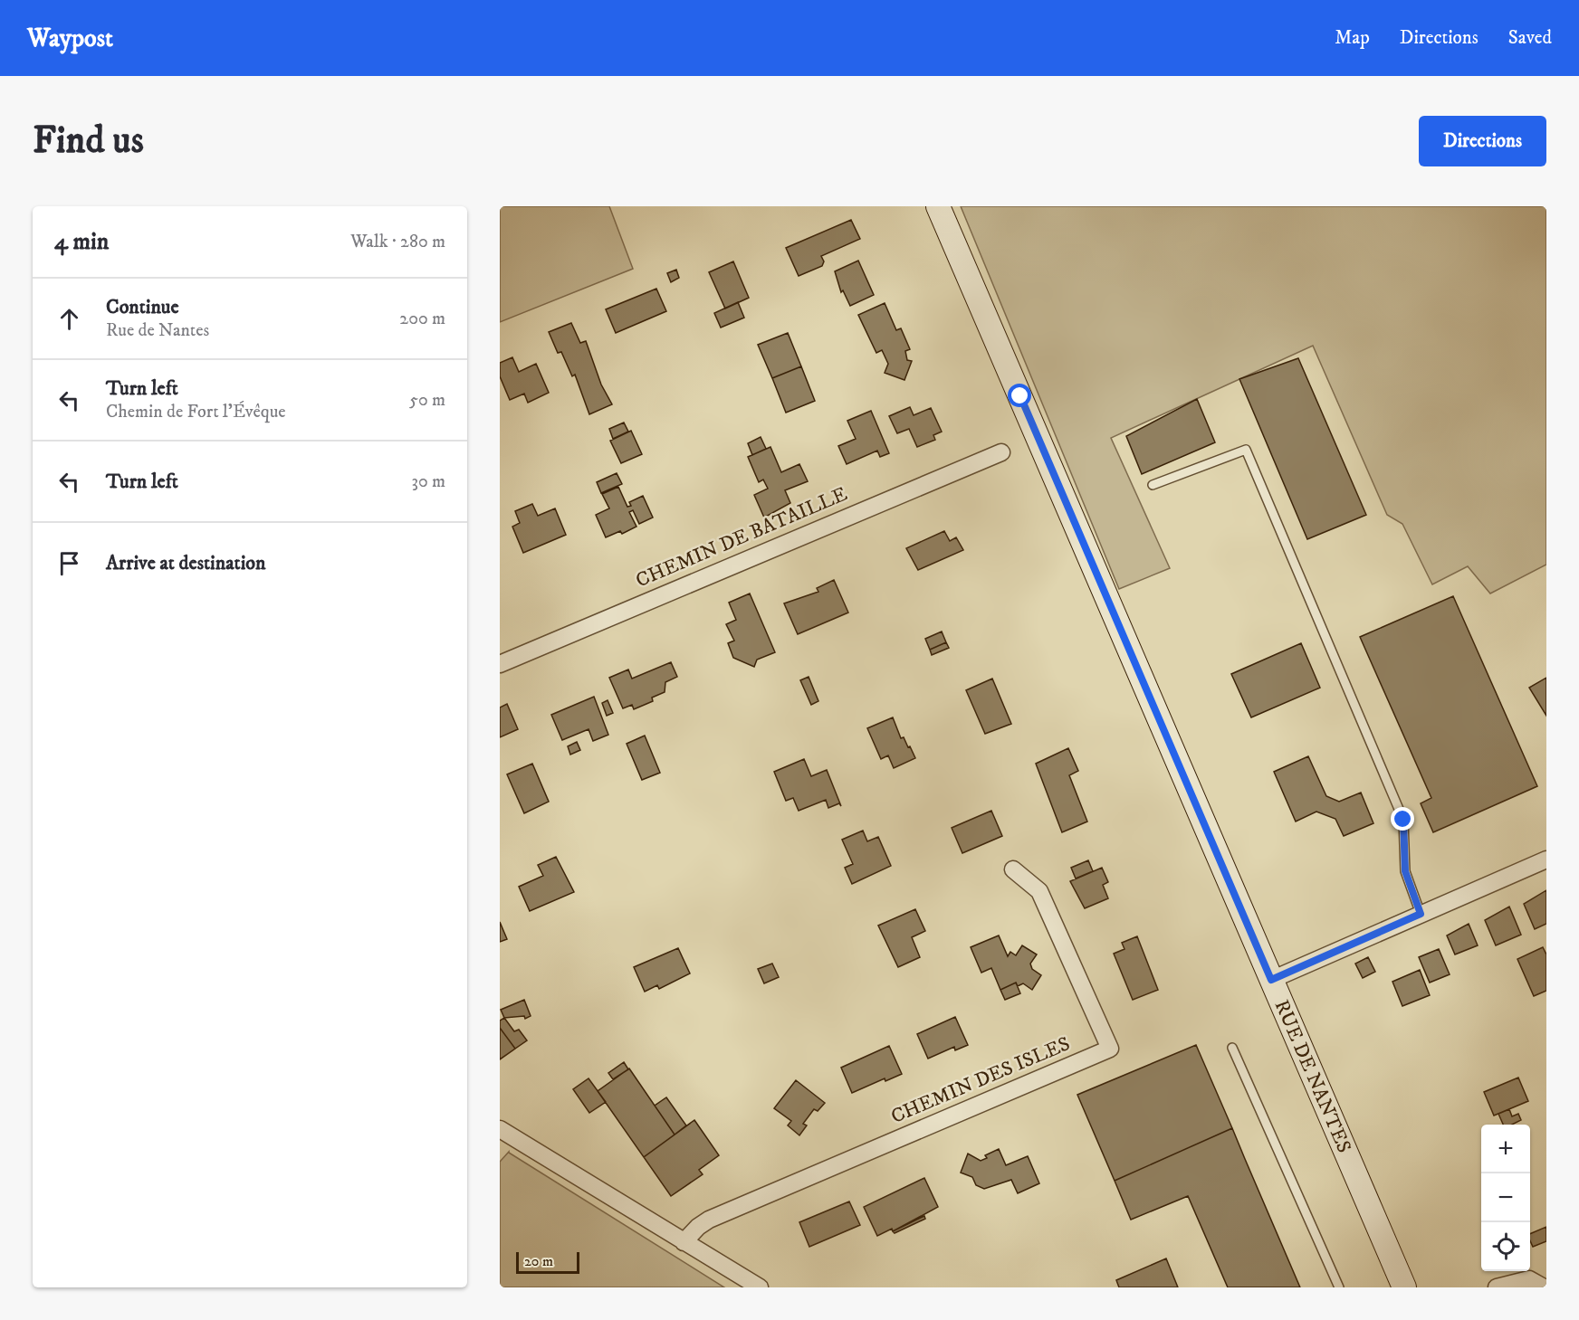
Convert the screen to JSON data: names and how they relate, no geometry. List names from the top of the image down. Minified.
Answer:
{"streets":{"main road":["RUE DE NANTES"],"street":["CHEMIN DE BATAILLE","CHEMIN DES ISLES"]},"scale_bar":"20 m","page":{"header":"Waypost","nav":["Map","Directions","Saved"],"buttons":"Directions","title":"Find us","heading":["4 min","Walk · 280 m"],"list":[["Continue","Rue de Nantes","200 m"],["Turn left","Chemin de Fort l'Évêque","50 m"],["Turn left","30 m"],"Arrive at destination"],"map_buttons":["+","−"],"scale":"20 m"}}
